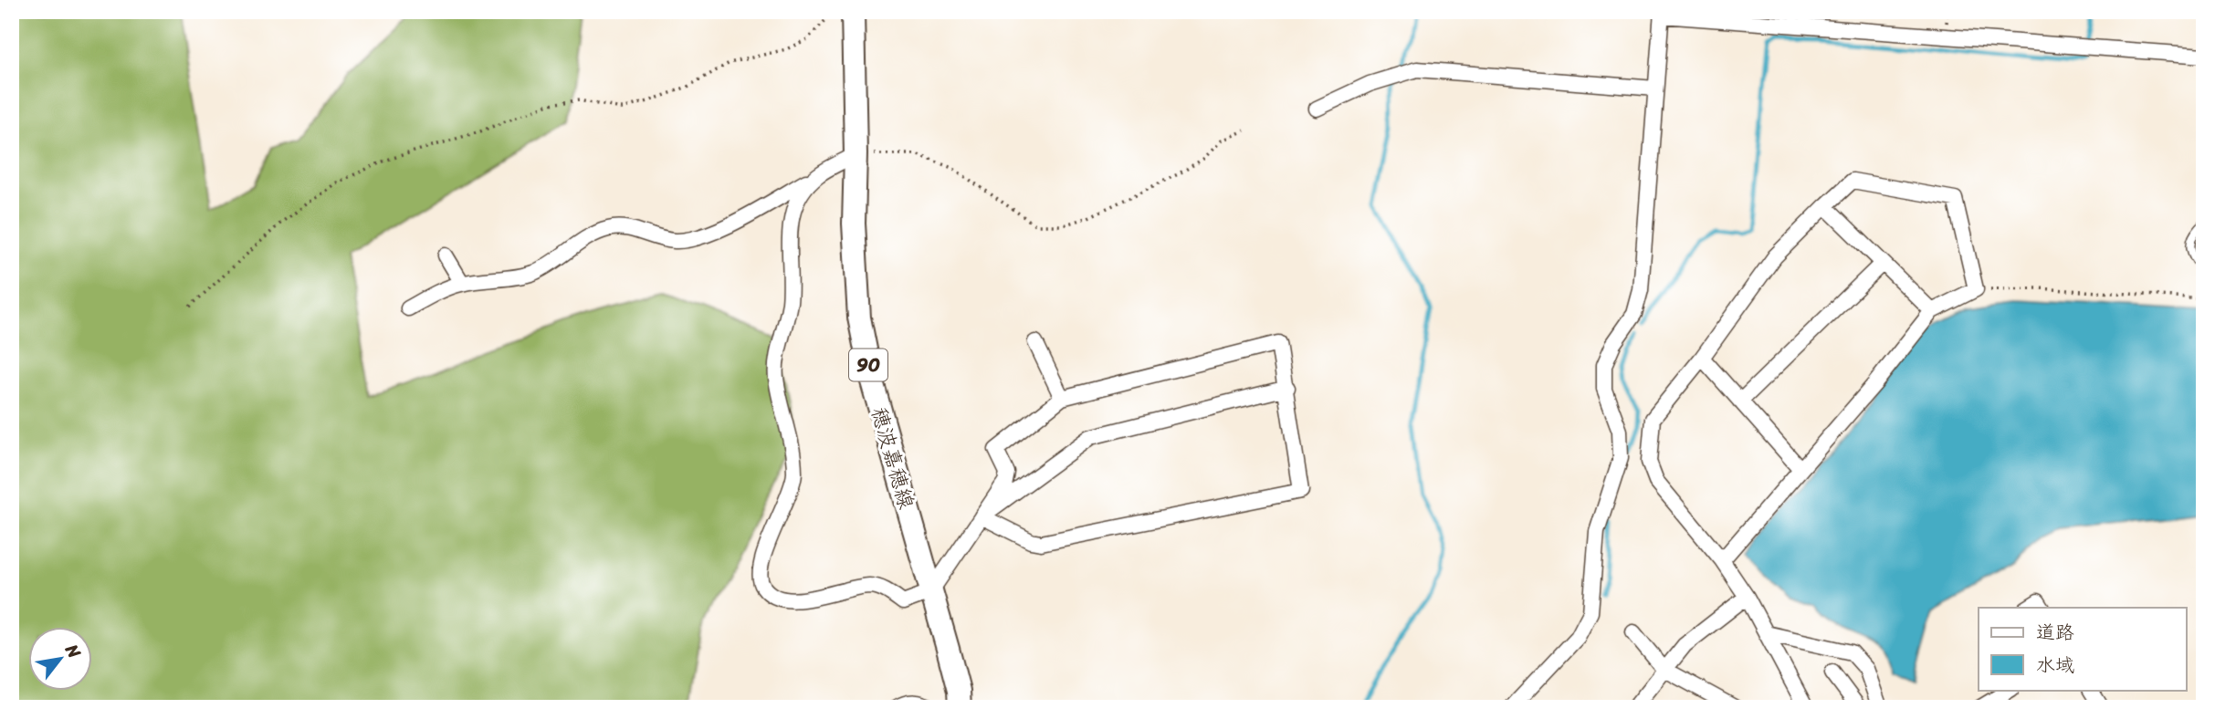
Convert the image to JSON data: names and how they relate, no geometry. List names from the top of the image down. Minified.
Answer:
{"streets":{"main road":["90","穂波嘉穂線"]},"legend":["道路","水域"],"north":"top right"}
